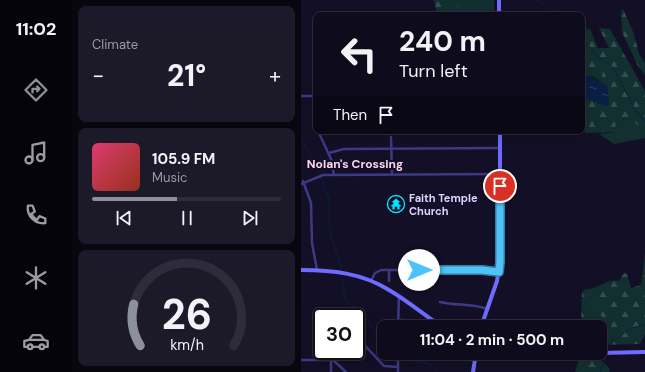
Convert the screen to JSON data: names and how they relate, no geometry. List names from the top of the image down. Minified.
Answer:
{"districts":["Nolan's Crossing"],"places":{"temple":["Faith Temple Church"]},"page":{"tabs":"11:02","tile":"Climate","turn":["240 m","Turn left"],"heat":["−","21°","+"],"then":"Then","song":["105.9 FM","Music"],"limit":"30","trip":"11:04 · 2 min · 500 m","gauge":["26","km/h"]}}
